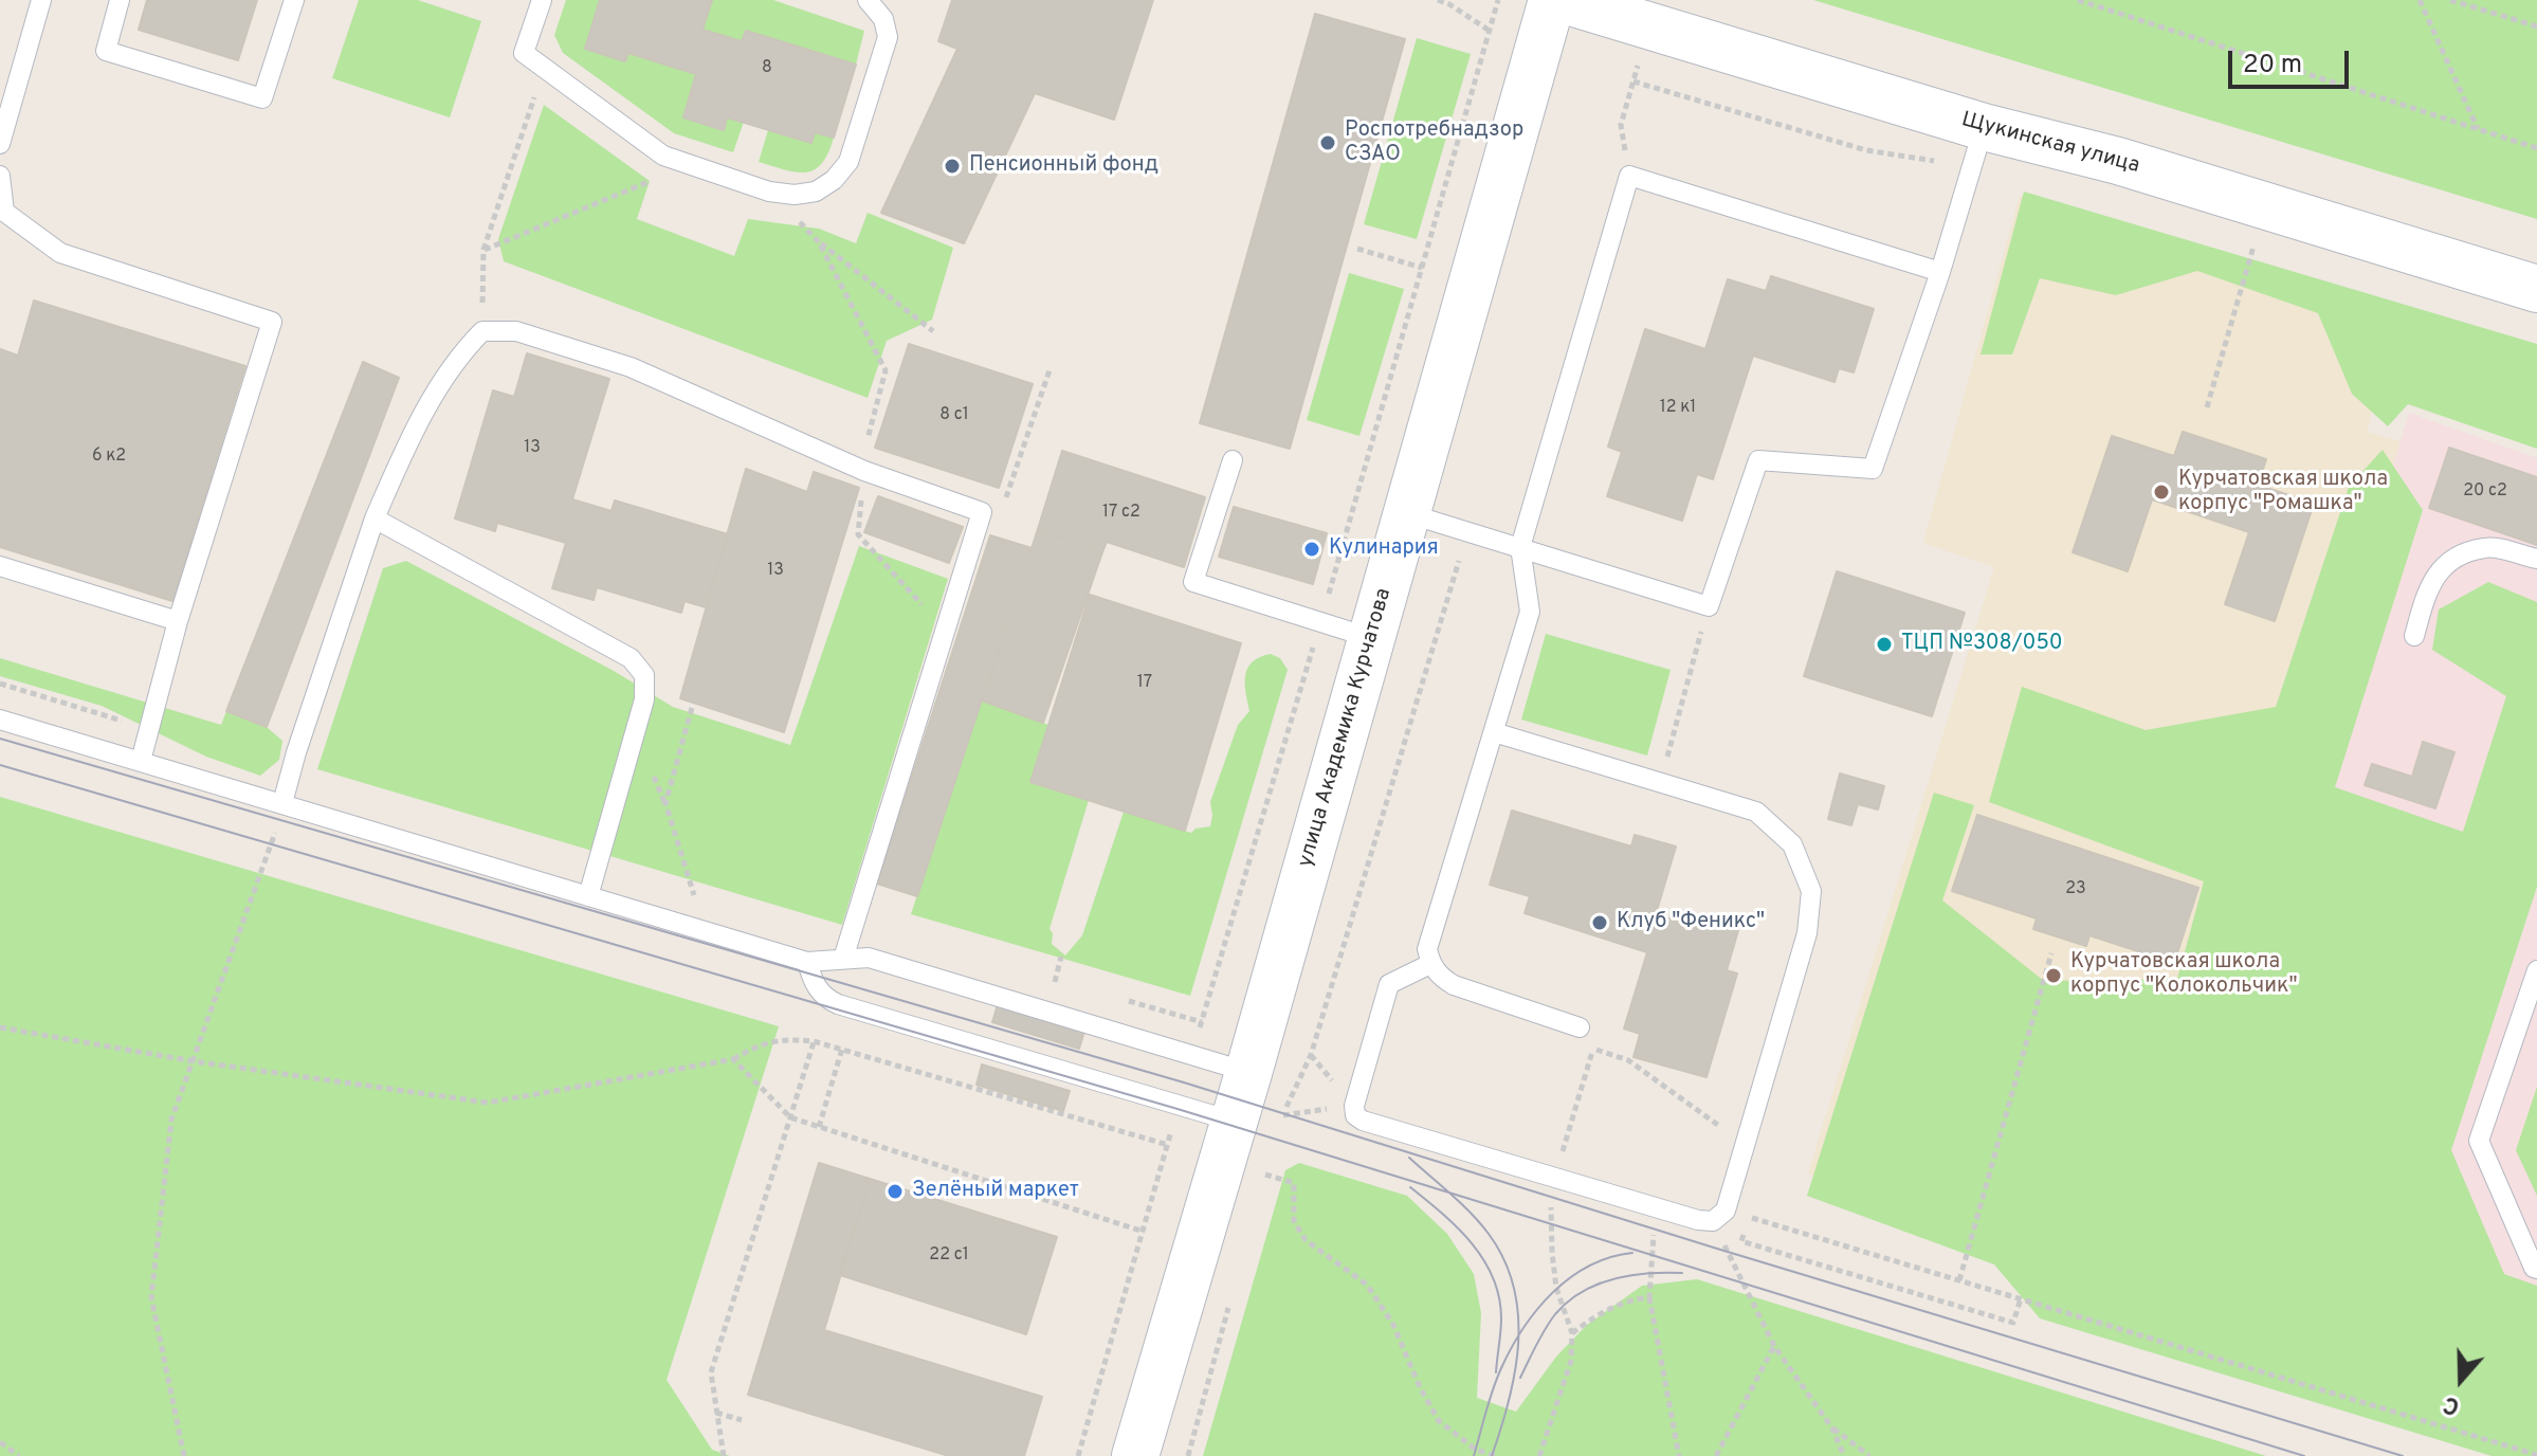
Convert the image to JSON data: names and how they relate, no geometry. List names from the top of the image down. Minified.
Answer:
{"streets":{"main road":["Щукинская улица","улица Академика Курчатова"]},"places":["Роспотребнадзор СЗАО","Пенсионный фонд","Курчатовская школа корпус \"Ромашка\"","Кулинария","ТЦП №308/050","Клуб \"Феникс\"","Курчатовская школа корпус \"Колокольчик\"","Зелёный маркет"],"house_numbers":["8","12 к1","8 с1","13","6 к2","20 с2","17 с2","13","17","23","22 с1"],"scale_bar":"20 m","north":"bottom"}
